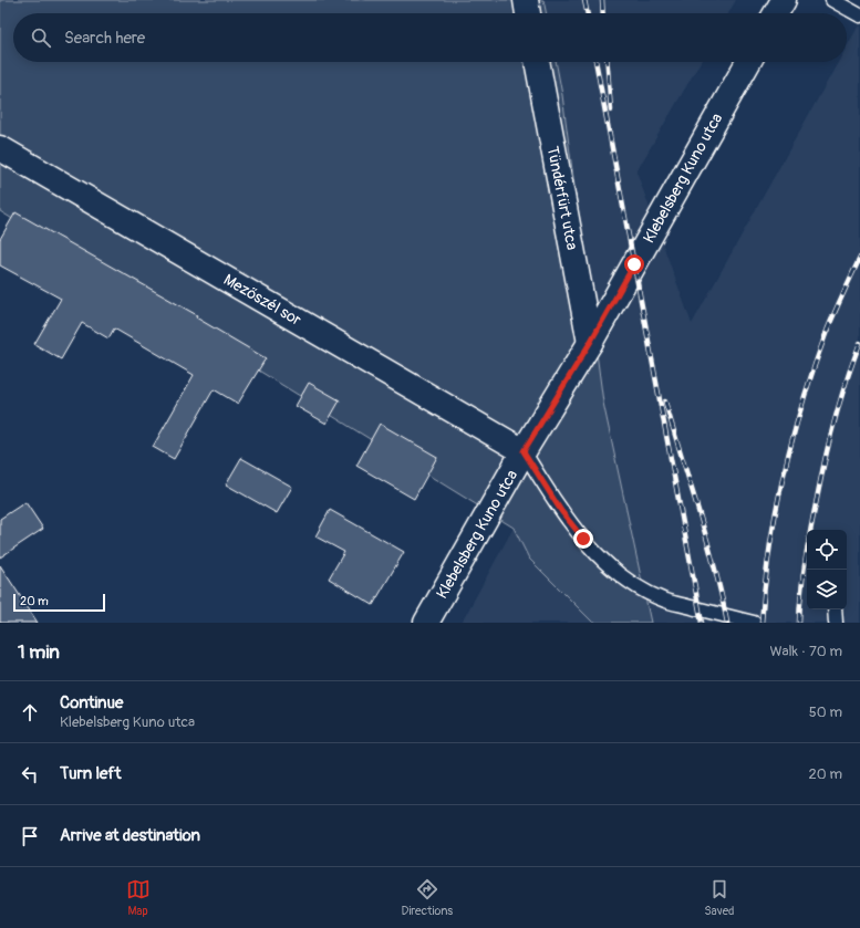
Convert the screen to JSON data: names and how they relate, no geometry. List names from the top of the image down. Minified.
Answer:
{"streets":{"street":["Klebelsberg Kuno utca","Tündérfürt utca","Mezőszél sor"]},"crossings":[["Klebelsberg Kuno utca","Tündérfürt utca"],["Klebelsberg Kuno utca","Mezőszél sor"]],"scale_bar":"20 m","page":{"search":"Search here","scale":"20 m","heading":["1 min","Walk · 70 m"],"list":[["Continue","Klebelsberg Kuno utca","50 m"],["Turn left","20 m"],"Arrive at destination"],"nav":["Map","Directions","Saved"]}}
